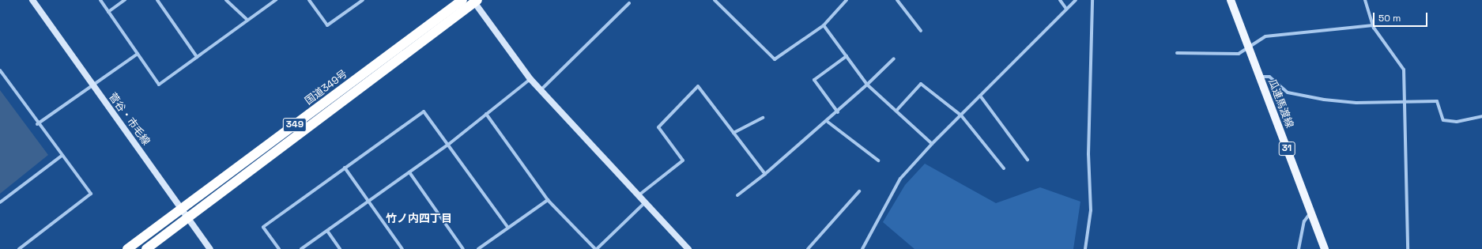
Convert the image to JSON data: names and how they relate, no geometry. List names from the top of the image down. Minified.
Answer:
{"streets":{"highway":["国道349号","349"],"main road":["瓜連馬渡線","31"],"street":["菅谷・市毛線"]},"crossings":[["国道349号","菅谷・市毛線"]],"districts":["竹ノ内四丁目"],"scale_bar":"50 m"}
